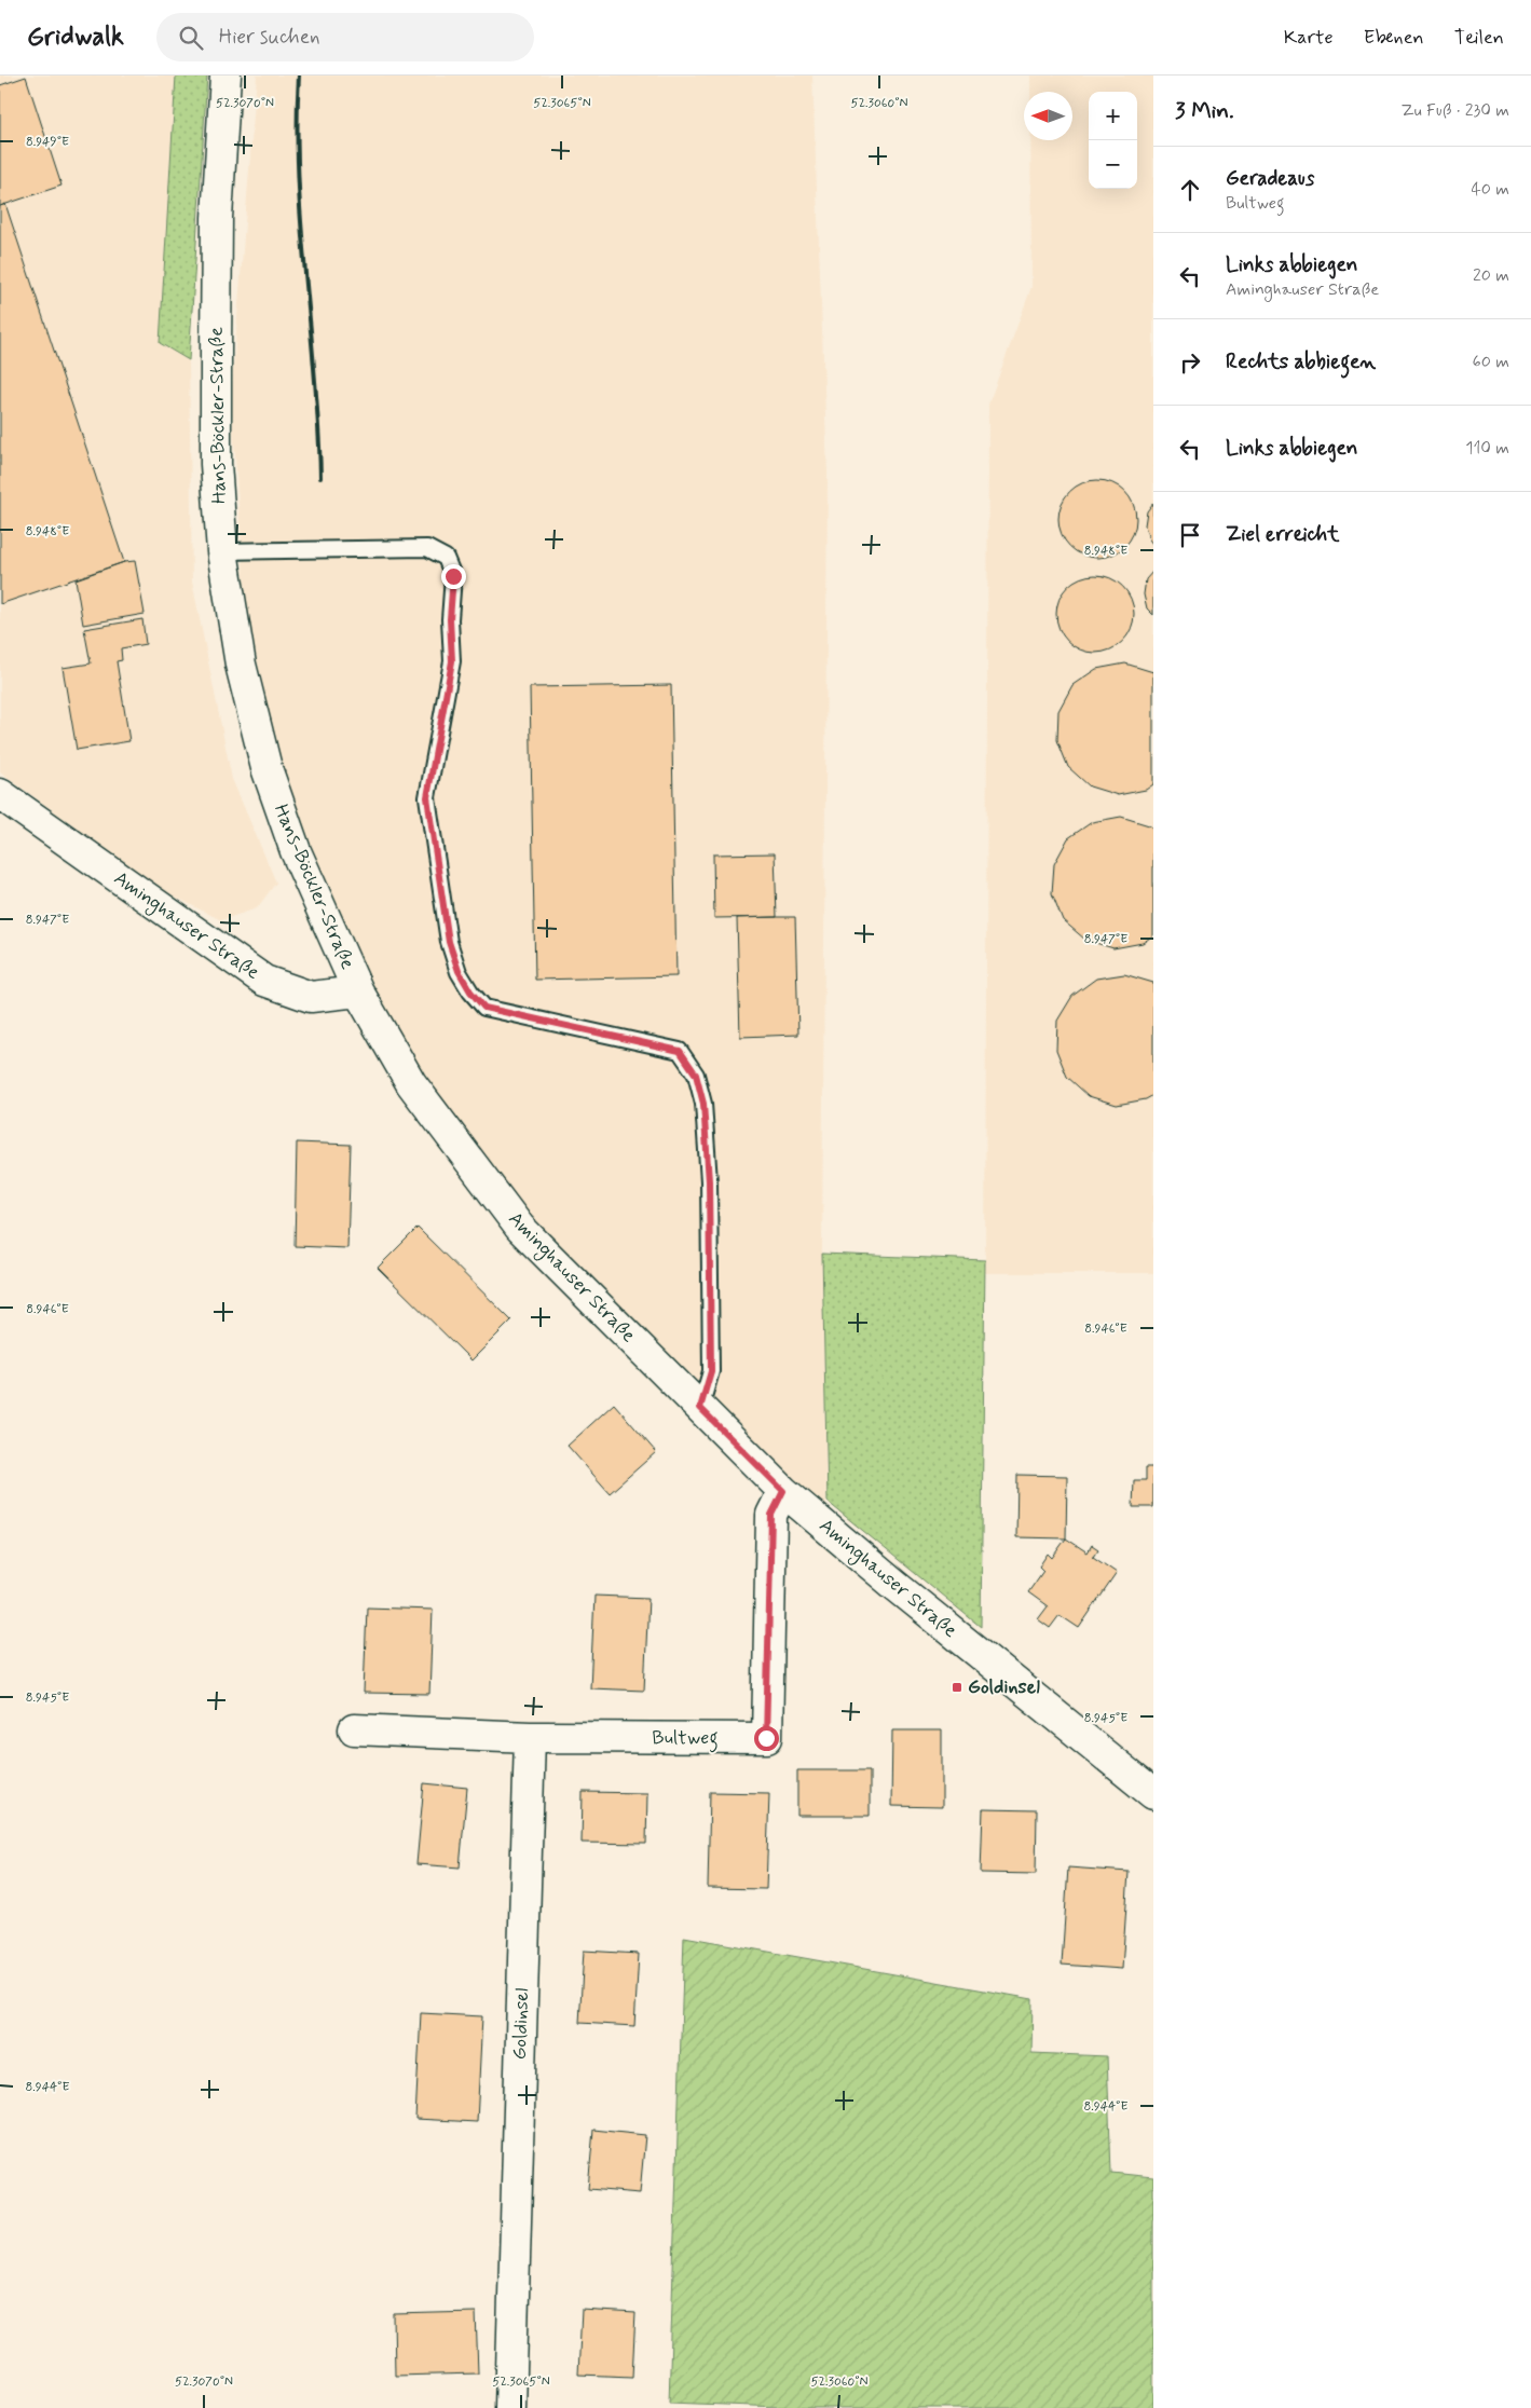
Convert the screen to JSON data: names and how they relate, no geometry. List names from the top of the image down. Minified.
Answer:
{"streets":{"street":["Hans-Böckler-Straße","Aminghauser Straße","Bultweg","Goldinsel"]},"crossings":[["Hans-Böckler-Straße","Aminghauser Straße"],["Aminghauser Straße","Bultweg"],["Bultweg","Goldinsel"]],"places":{"transit":["Goldinsel"]},"north":"left","page":{"header":"Gridwalk","search":"Hier suchen","nav":["Karte","Ebenen","Teilen"],"heading":["3 Min.","Zu Fuß · 230 m"],"map_buttons":["+","−"],"list":[["Geradeaus","Bultweg","40 m"],["Links abbiegen","Aminghauser Straße","20 m"],["Rechts abbiegen","60 m"],["Links abbiegen","110 m"],"Ziel erreicht"]},"coordinates":["52.3070°N","52.3065°N","52.3060°N","8.949°E","8.948°E","8.947°E","8.946°E","8.945°E","8.944°E"]}
